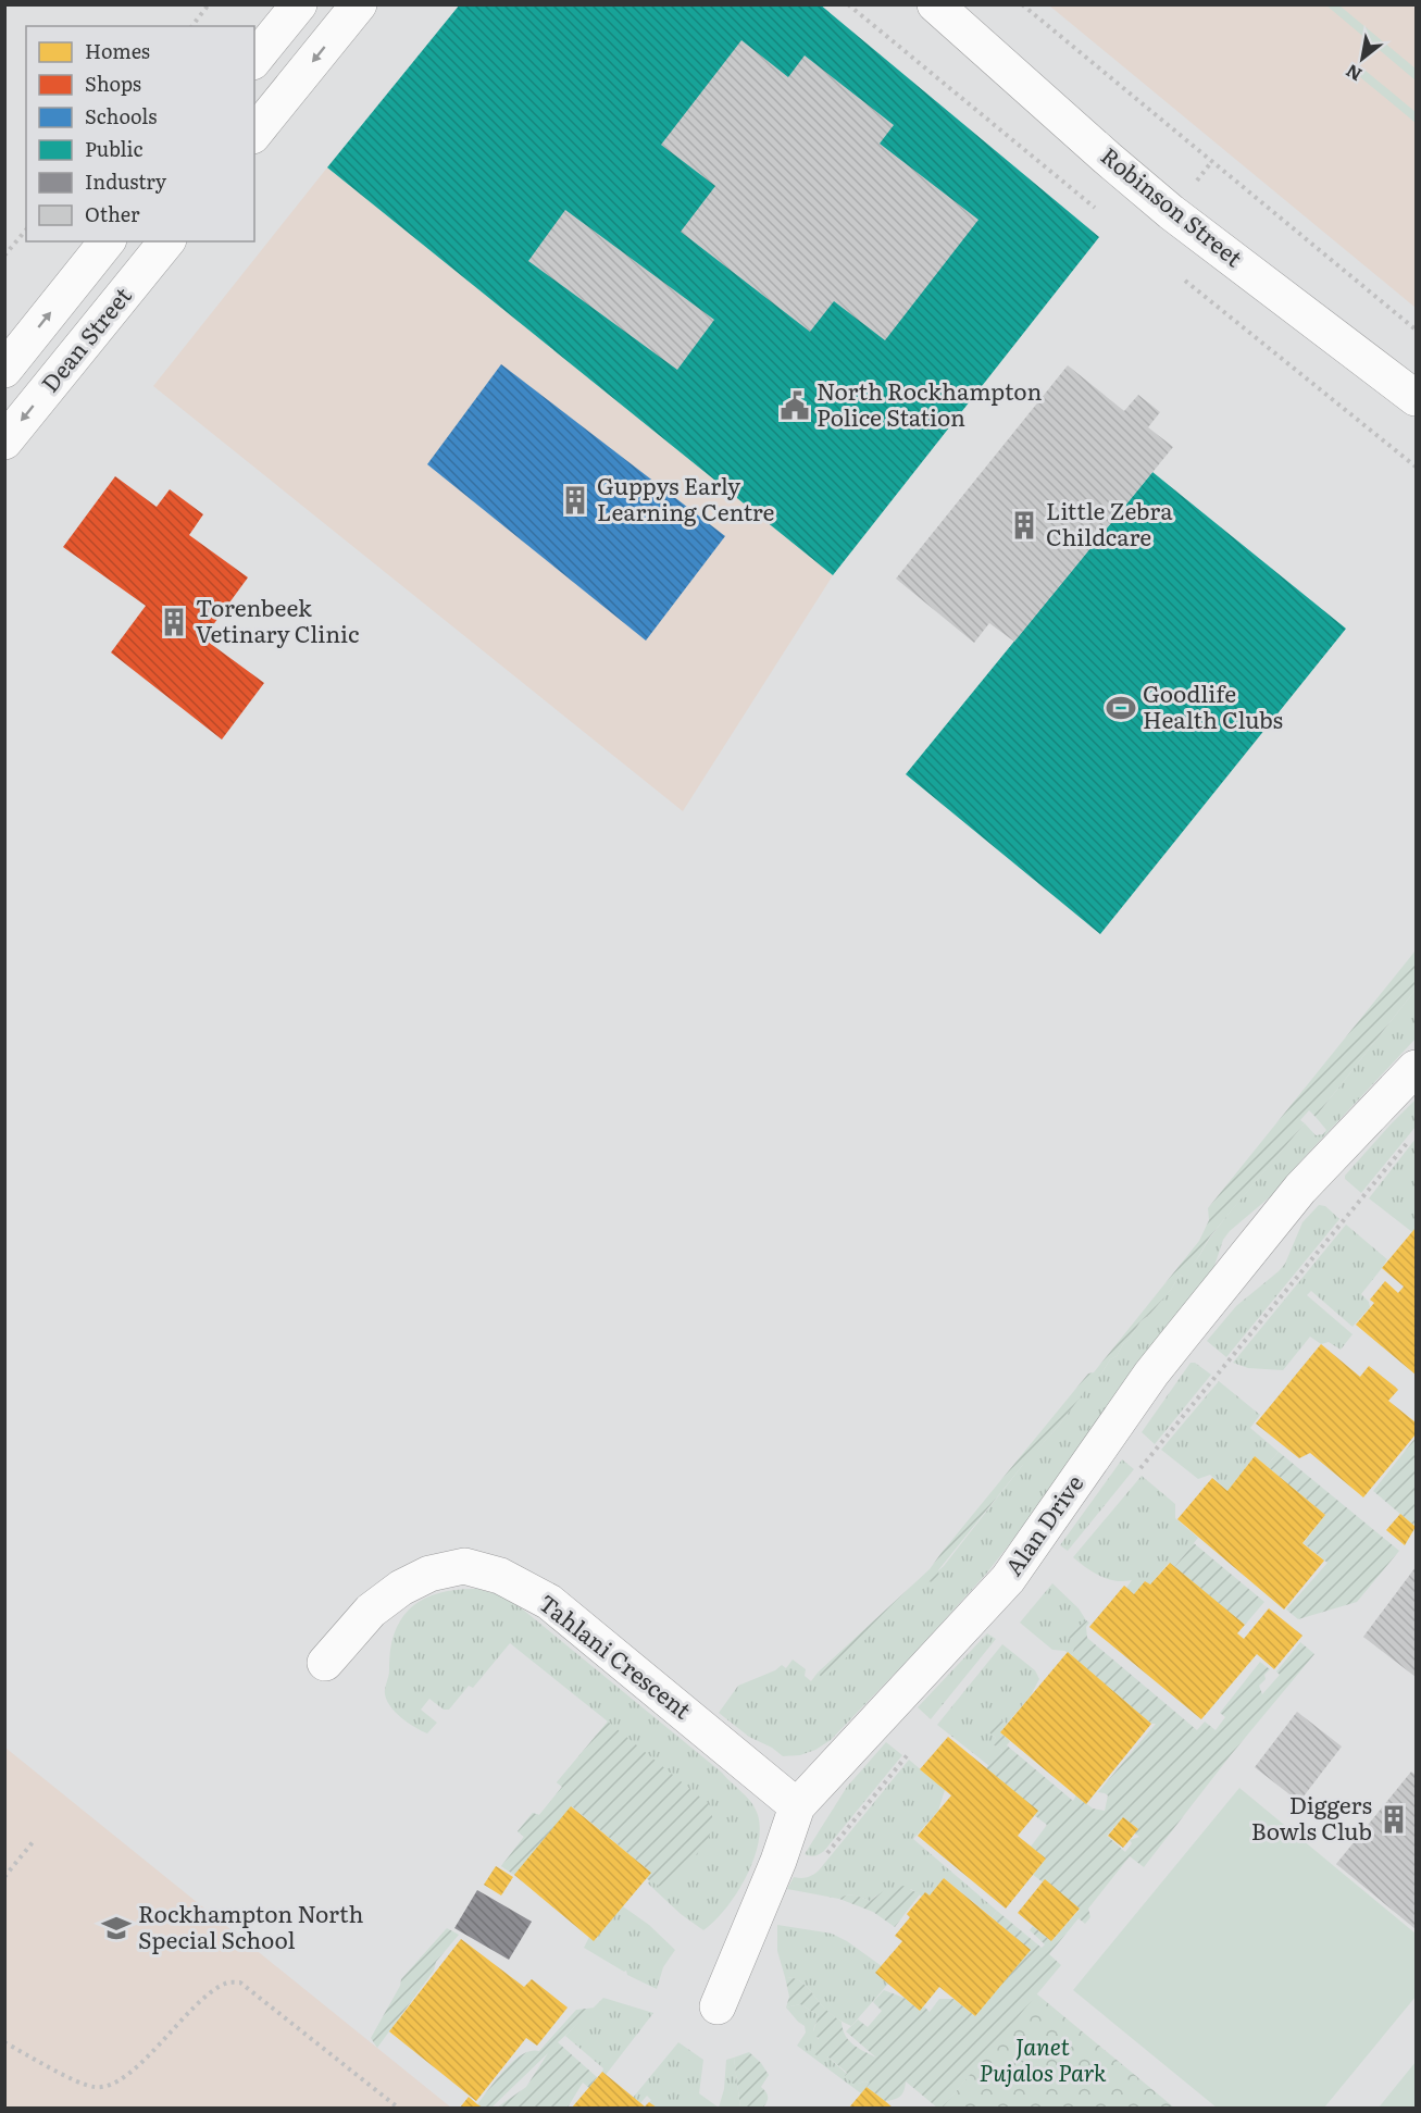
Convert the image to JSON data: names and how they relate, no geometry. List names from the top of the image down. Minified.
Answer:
{"streets":{"street":["Robinson Street","Dean Street","Alan Drive","Tahlani Crescent"]},"crossings":[["Alan Drive","Tahlani Crescent"]],"parks":["Janet Pujalos Park"],"places":{"public building":["North Rockhampton Police Station"],"building":["Guppys Early Learning Centre","Little Zebra Childcare","Torenbeek Vetinary Clinic","Diggers Bowls Club"],"sports":["Goodlife Health Clubs"],"school or university":["Rockhampton North Special School"]},"legend":["Homes","Shops","Schools","Public","Industry","Other"],"north":"bottom left"}
